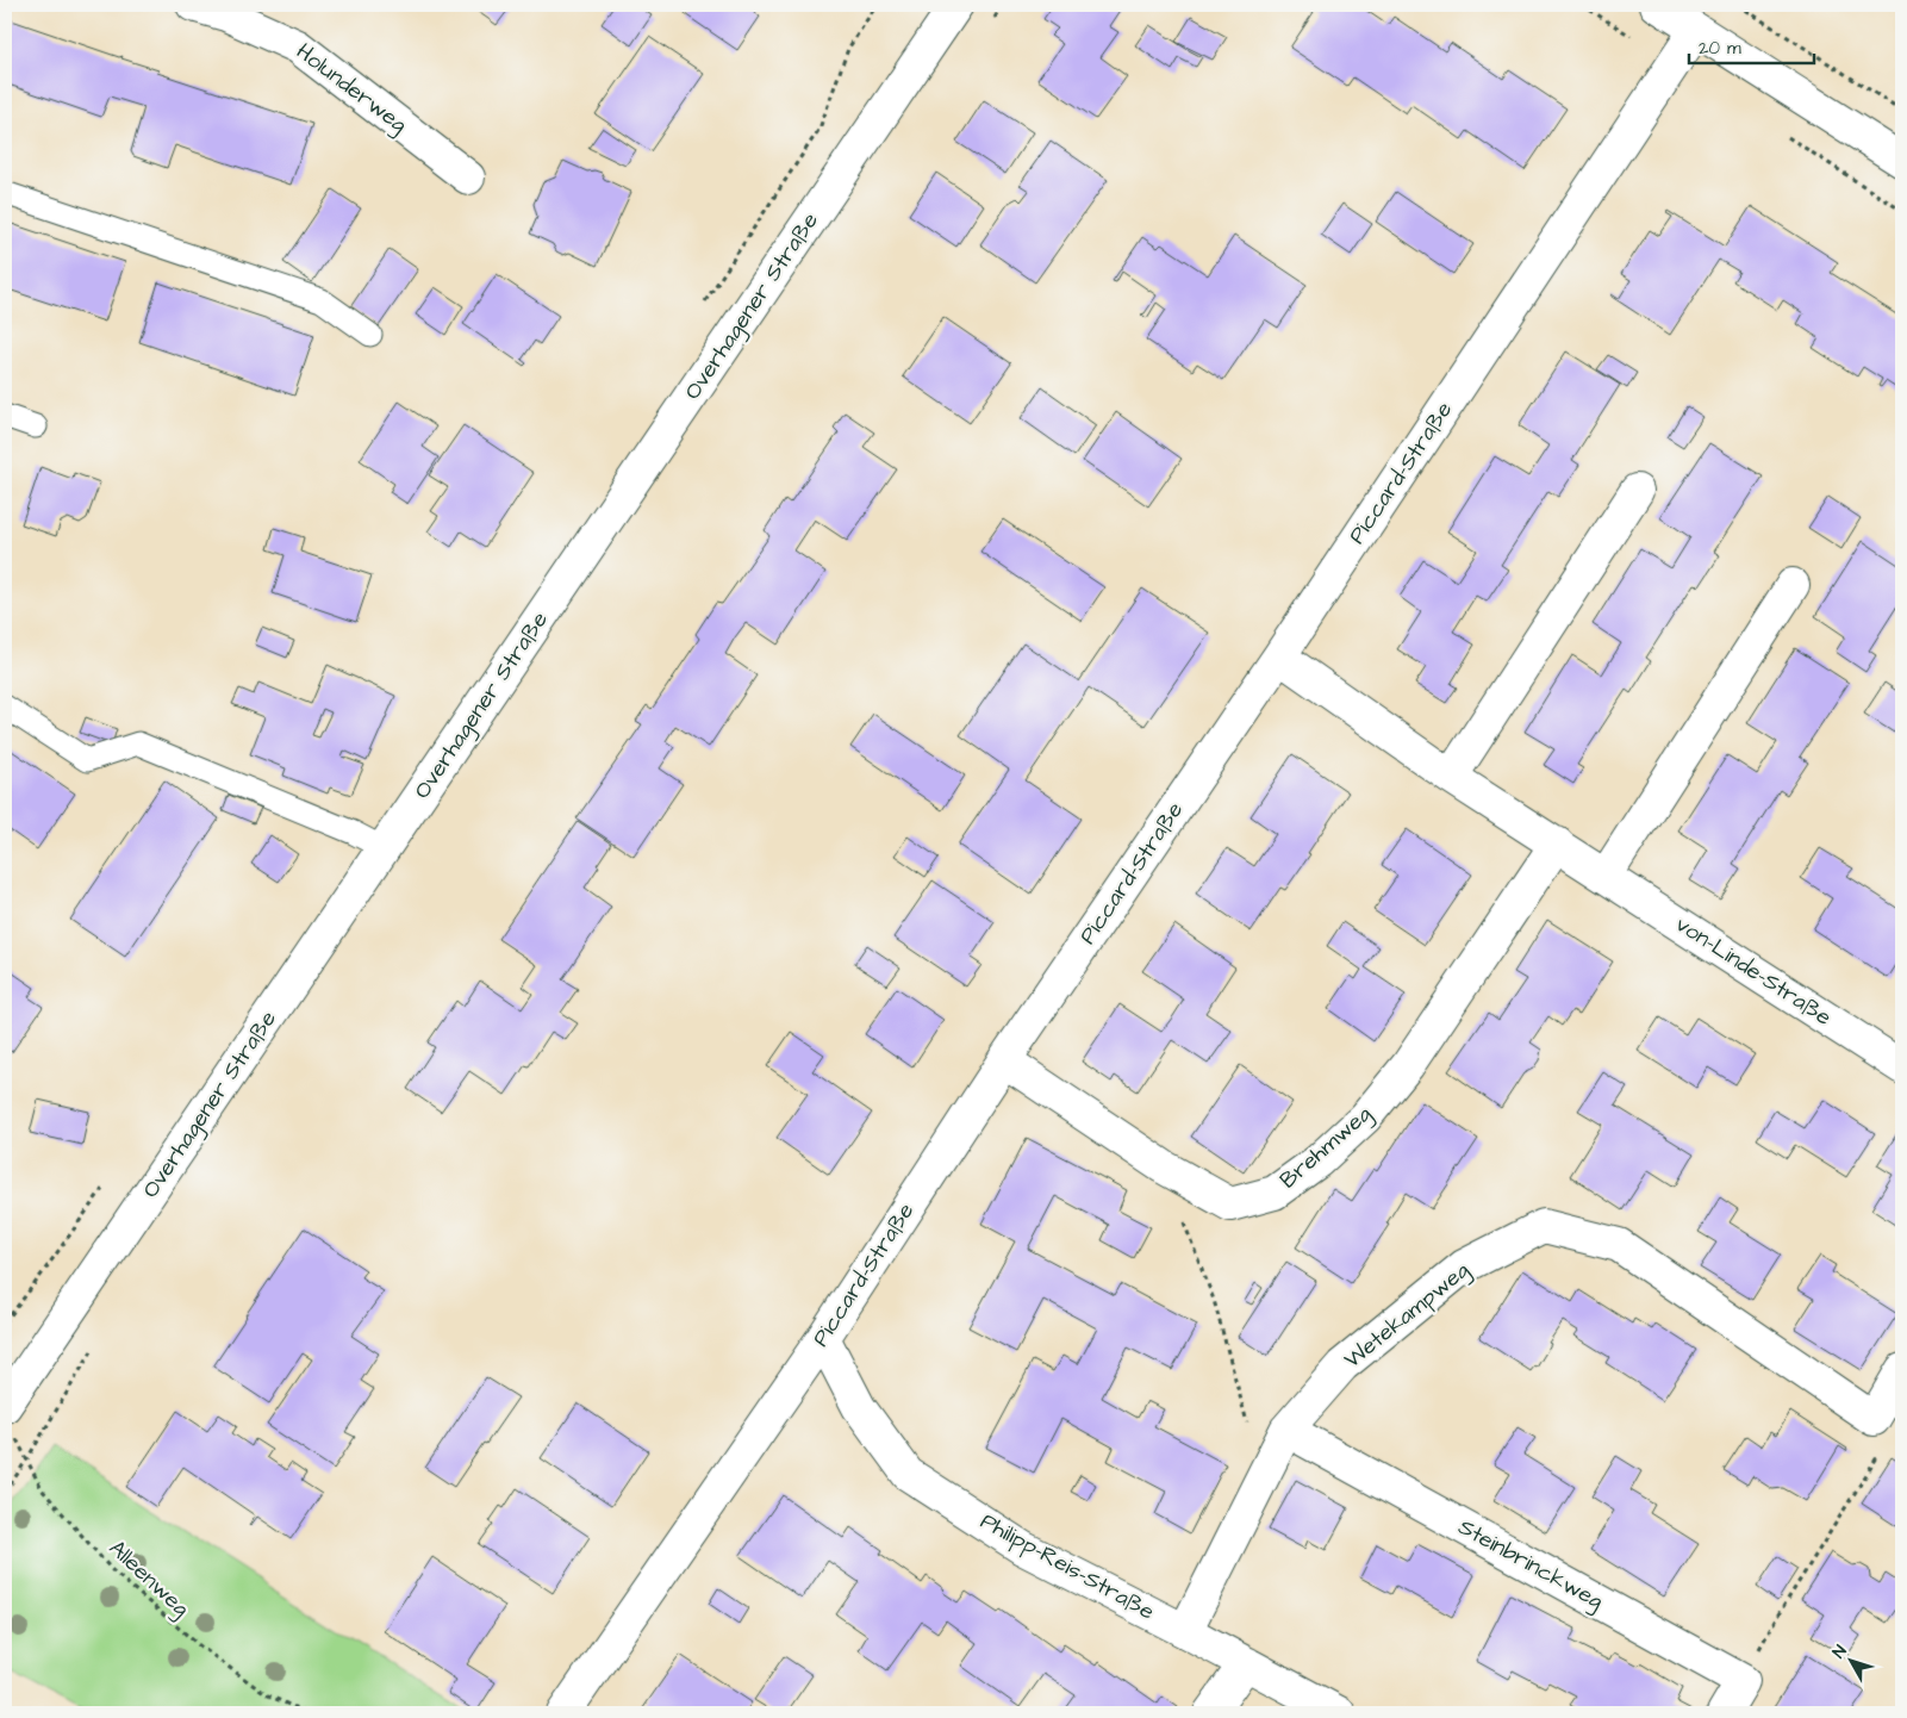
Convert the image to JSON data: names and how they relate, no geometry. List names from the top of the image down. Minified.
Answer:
{"streets":{"street":["Holunderweg","Overhagener Straße","Piccard-Straße","von-Linde-Straße","Brehmweg","Wetekampweg","Steinbrinckweg","Philipp-Reis-Straße"],"path":["Alleenweg"]},"crossings":[["Overhagener Straße","Alleenweg"],["Piccard-Straße","von-Linde-Straße"],["Piccard-Straße","Brehmweg"],["Piccard-Straße","Philipp-Reis-Straße"],["von-Linde-Straße","Brehmweg"],["Wetekampweg","Steinbrinckweg"],["Wetekampweg","Philipp-Reis-Straße"]],"scale_bar":"20 m","north":"top left"}
